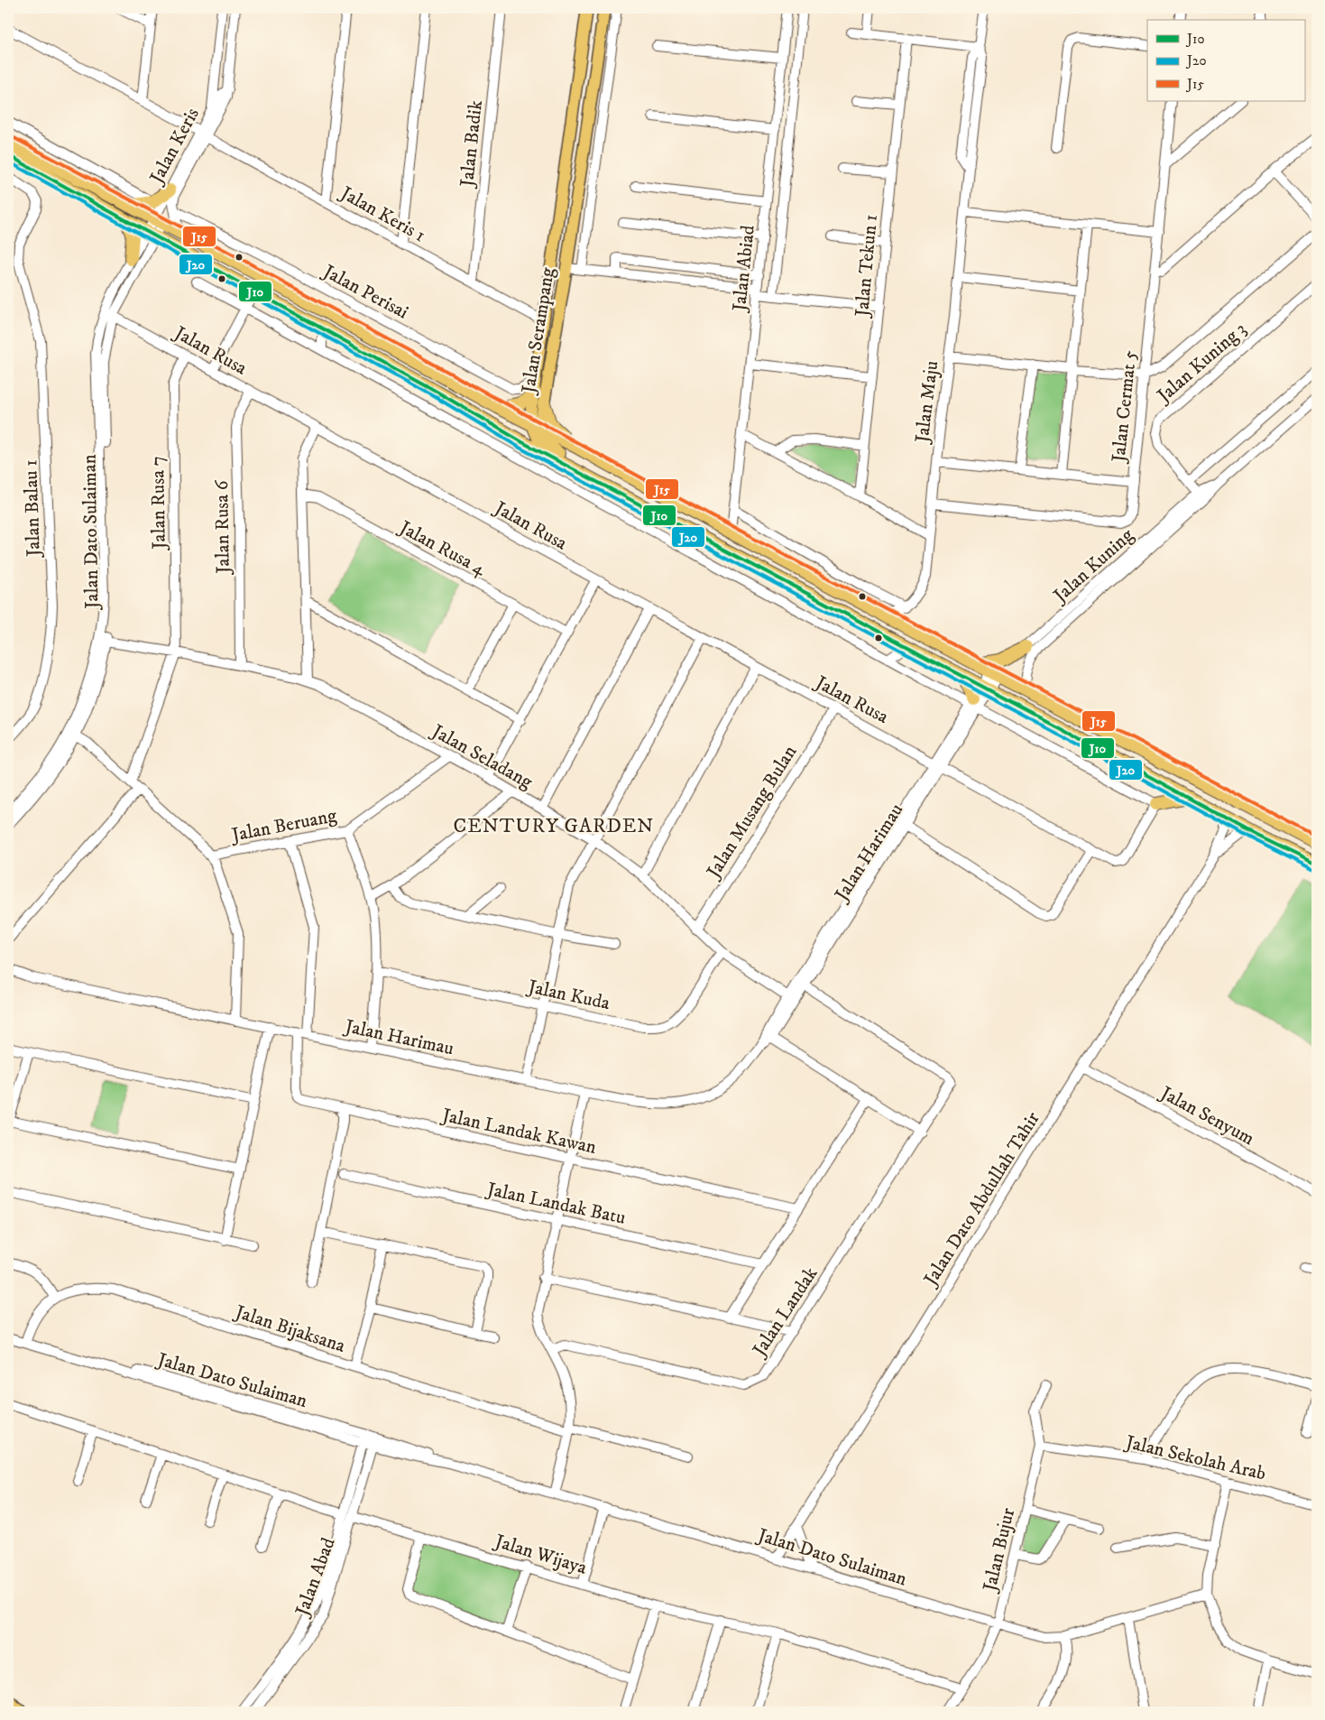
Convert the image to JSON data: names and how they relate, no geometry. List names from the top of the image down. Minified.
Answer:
{"streets":{"main road":["Jalan Serampang"],"street":["Jalan Badik","Jalan Keris","Jalan Keris 1","Jalan Tekun 1","Jalan Abiad","Jalan Perisai","Jalan Rusa","Jalan Kuning 3","Jalan Maju","Jalan Cermat 5","Jalan Rusa 7","Jalan Balau 1","Jalan Rusa 6","Jalan Dato Sulaiman","Jalan Rusa 4","Jalan Kuning","Jalan Seladang","Jalan Musang Bulan","Jalan Beruang","Jalan Harimau","Jalan Kuda","Jalan Senyum","Jalan Landak Kawan","Jalan Dato Abdullah Tahir","Jalan Landak Batu","Jalan Landak","Jalan Bijaksana","Jalan Sekolah Arab","Jalan Bujur","Jalan Wijaya","Jalan Abad"]},"crossings":[["Jalan Badik","Jalan Keris 1"],["Jalan Keris","Jalan Keris 1"],["Jalan Keris","Jalan Perisai"],["Jalan Keris","Jalan Dato Sulaiman"],["Jalan Keris 1","Jalan Serampang"],["Jalan Perisai","Jalan Serampang"],["Jalan Rusa","Jalan Rusa 7"],["Jalan Rusa","Jalan Rusa 6"],["Jalan Rusa","Jalan Dato Sulaiman"],["Jalan Rusa","Jalan Musang Bulan"],["Jalan Rusa","Jalan Harimau"],["Jalan Kuning 3","Jalan Kuning"],["Jalan Maju","Jalan Cermat 5"],["Jalan Rusa 7","Jalan Seladang"],["Jalan Rusa 6","Jalan Seladang"],["Jalan Dato Sulaiman","Jalan Seladang"],["Jalan Dato Sulaiman","Jalan Dato Abdullah Tahir"],["Jalan Dato Sulaiman","Jalan Bijaksana"],["Jalan Dato Sulaiman","Jalan Bujur"],["Jalan Dato Sulaiman","Jalan Abad"],["Jalan Kuning","Jalan Harimau"],["Jalan Seladang","Jalan Musang Bulan"],["Jalan Seladang","Jalan Beruang"],["Jalan Seladang","Jalan Harimau"],["Jalan Seladang","Jalan Kuda"],["Jalan Harimau","Jalan Landak Kawan"],["Jalan Harimau","Jalan Landak"],["Jalan Senyum","Jalan Dato Abdullah Tahir"],["Jalan Sekolah Arab","Jalan Bujur"],["Jalan Bujur","Jalan Wijaya"],["Jalan Wijaya","Jalan Abad"]],"districts":["CENTURY GARDEN"],"lines":["transit line J15","transit line J10","transit line J20"],"legend":["J10","J20","J15"]}
